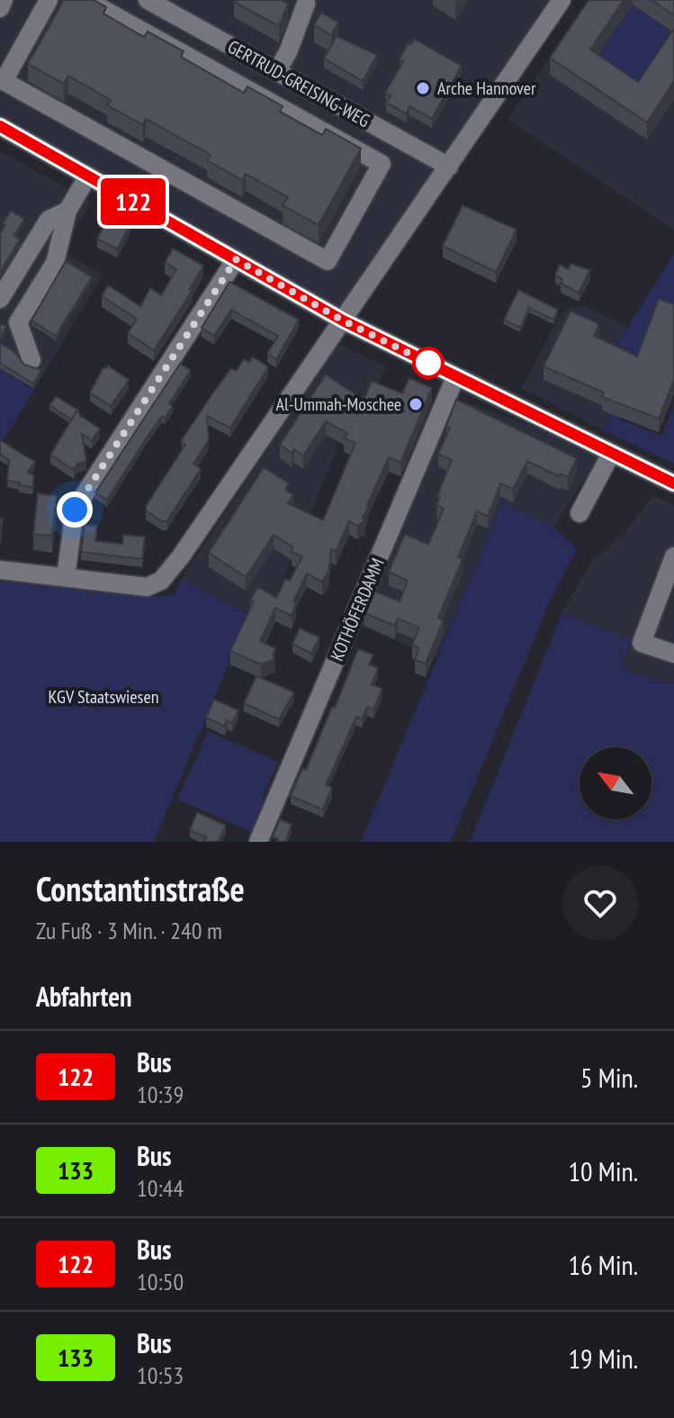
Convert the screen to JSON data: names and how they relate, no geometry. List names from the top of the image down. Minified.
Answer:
{"streets":{"street":["GERTRUD-GREISING-WEG","KOTHÖFERDAMM"]},"parks":["KGV Staatswiesen"],"places":["Arche Hannover","Al-Ummah-Moschee"],"lines":["bus line 122"],"north":"top left","page":{"on_map":"122","heading":[["Constantinstraße","Zu Fuß · 3 Min. · 240 m"],"Abfahrten"],"list":[{"mark":"122","name":"Bus","note":"10:39","value":"5 Min."},{"mark":"133","name":"Bus","note":"10:44","value":"10 Min."},{"mark":"122","name":"Bus","note":"10:50","value":"16 Min."},{"mark":"133","name":"Bus","note":"10:53","value":"19 Min."}]}}
